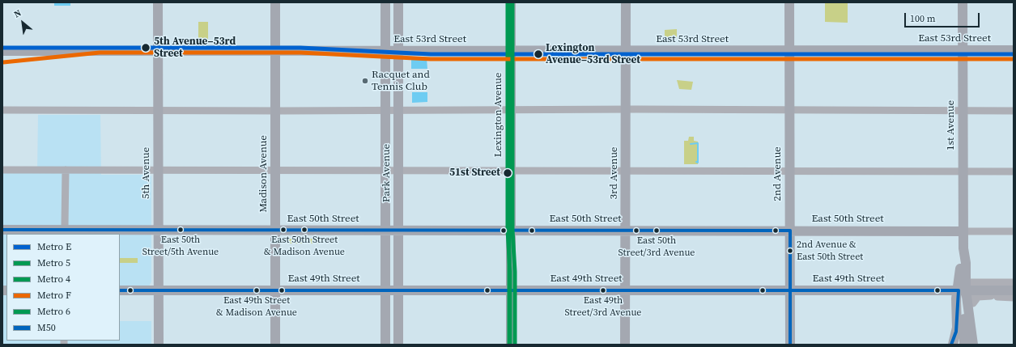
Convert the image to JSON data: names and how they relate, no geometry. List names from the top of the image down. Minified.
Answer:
{"streets":{"main road":["East 53rd Street","Lexington Avenue","1st Avenue","5th Avenue","Park Avenue","3rd Avenue","Madison Avenue","2nd Avenue","East 50th Street","East 49th Street"]},"crossings":[["East 53rd Street","Lexington Avenue"],["East 53rd Street","1st Avenue"],["East 53rd Street","5th Avenue"],["East 53rd Street","Park Avenue"],["East 53rd Street","3rd Avenue"],["East 53rd Street","Madison Avenue"],["East 53rd Street","2nd Avenue"],["Lexington Avenue","East 50th Street"],["Lexington Avenue","East 49th Street"],["1st Avenue","East 50th Street"],["1st Avenue","East 49th Street"],["5th Avenue","East 50th Street"],["5th Avenue","East 49th Street"],["Park Avenue","East 50th Street"],["Park Avenue","East 49th Street"],["3rd Avenue","East 50th Street"],["3rd Avenue","East 49th Street"],["Madison Avenue","East 50th Street"],["Madison Avenue","East 49th Street"],["2nd Avenue","East 50th Street"],["2nd Avenue","East 49th Street"]],"places":["5th Avenue–53rd Street","Lexington Avenue–53rd Street","Racquet and Tennis Club","51st Street","East 50th Street/5th Avenue","East 50th Street & Madison Avenue","East 50th Street/3rd Avenue","2nd Avenue & East 50th Street","East 49th Street & Madison Avenue","East 49th Street/3rd Avenue"],"lines":["metro line 5","metro line 4","metro line 6","metro line E","metro line F","transit line M50"],"legend":["Metro E","Metro 5","Metro 4","Metro F","Metro 6","M50"],"scale_bar":"100 m","north":"top left"}
